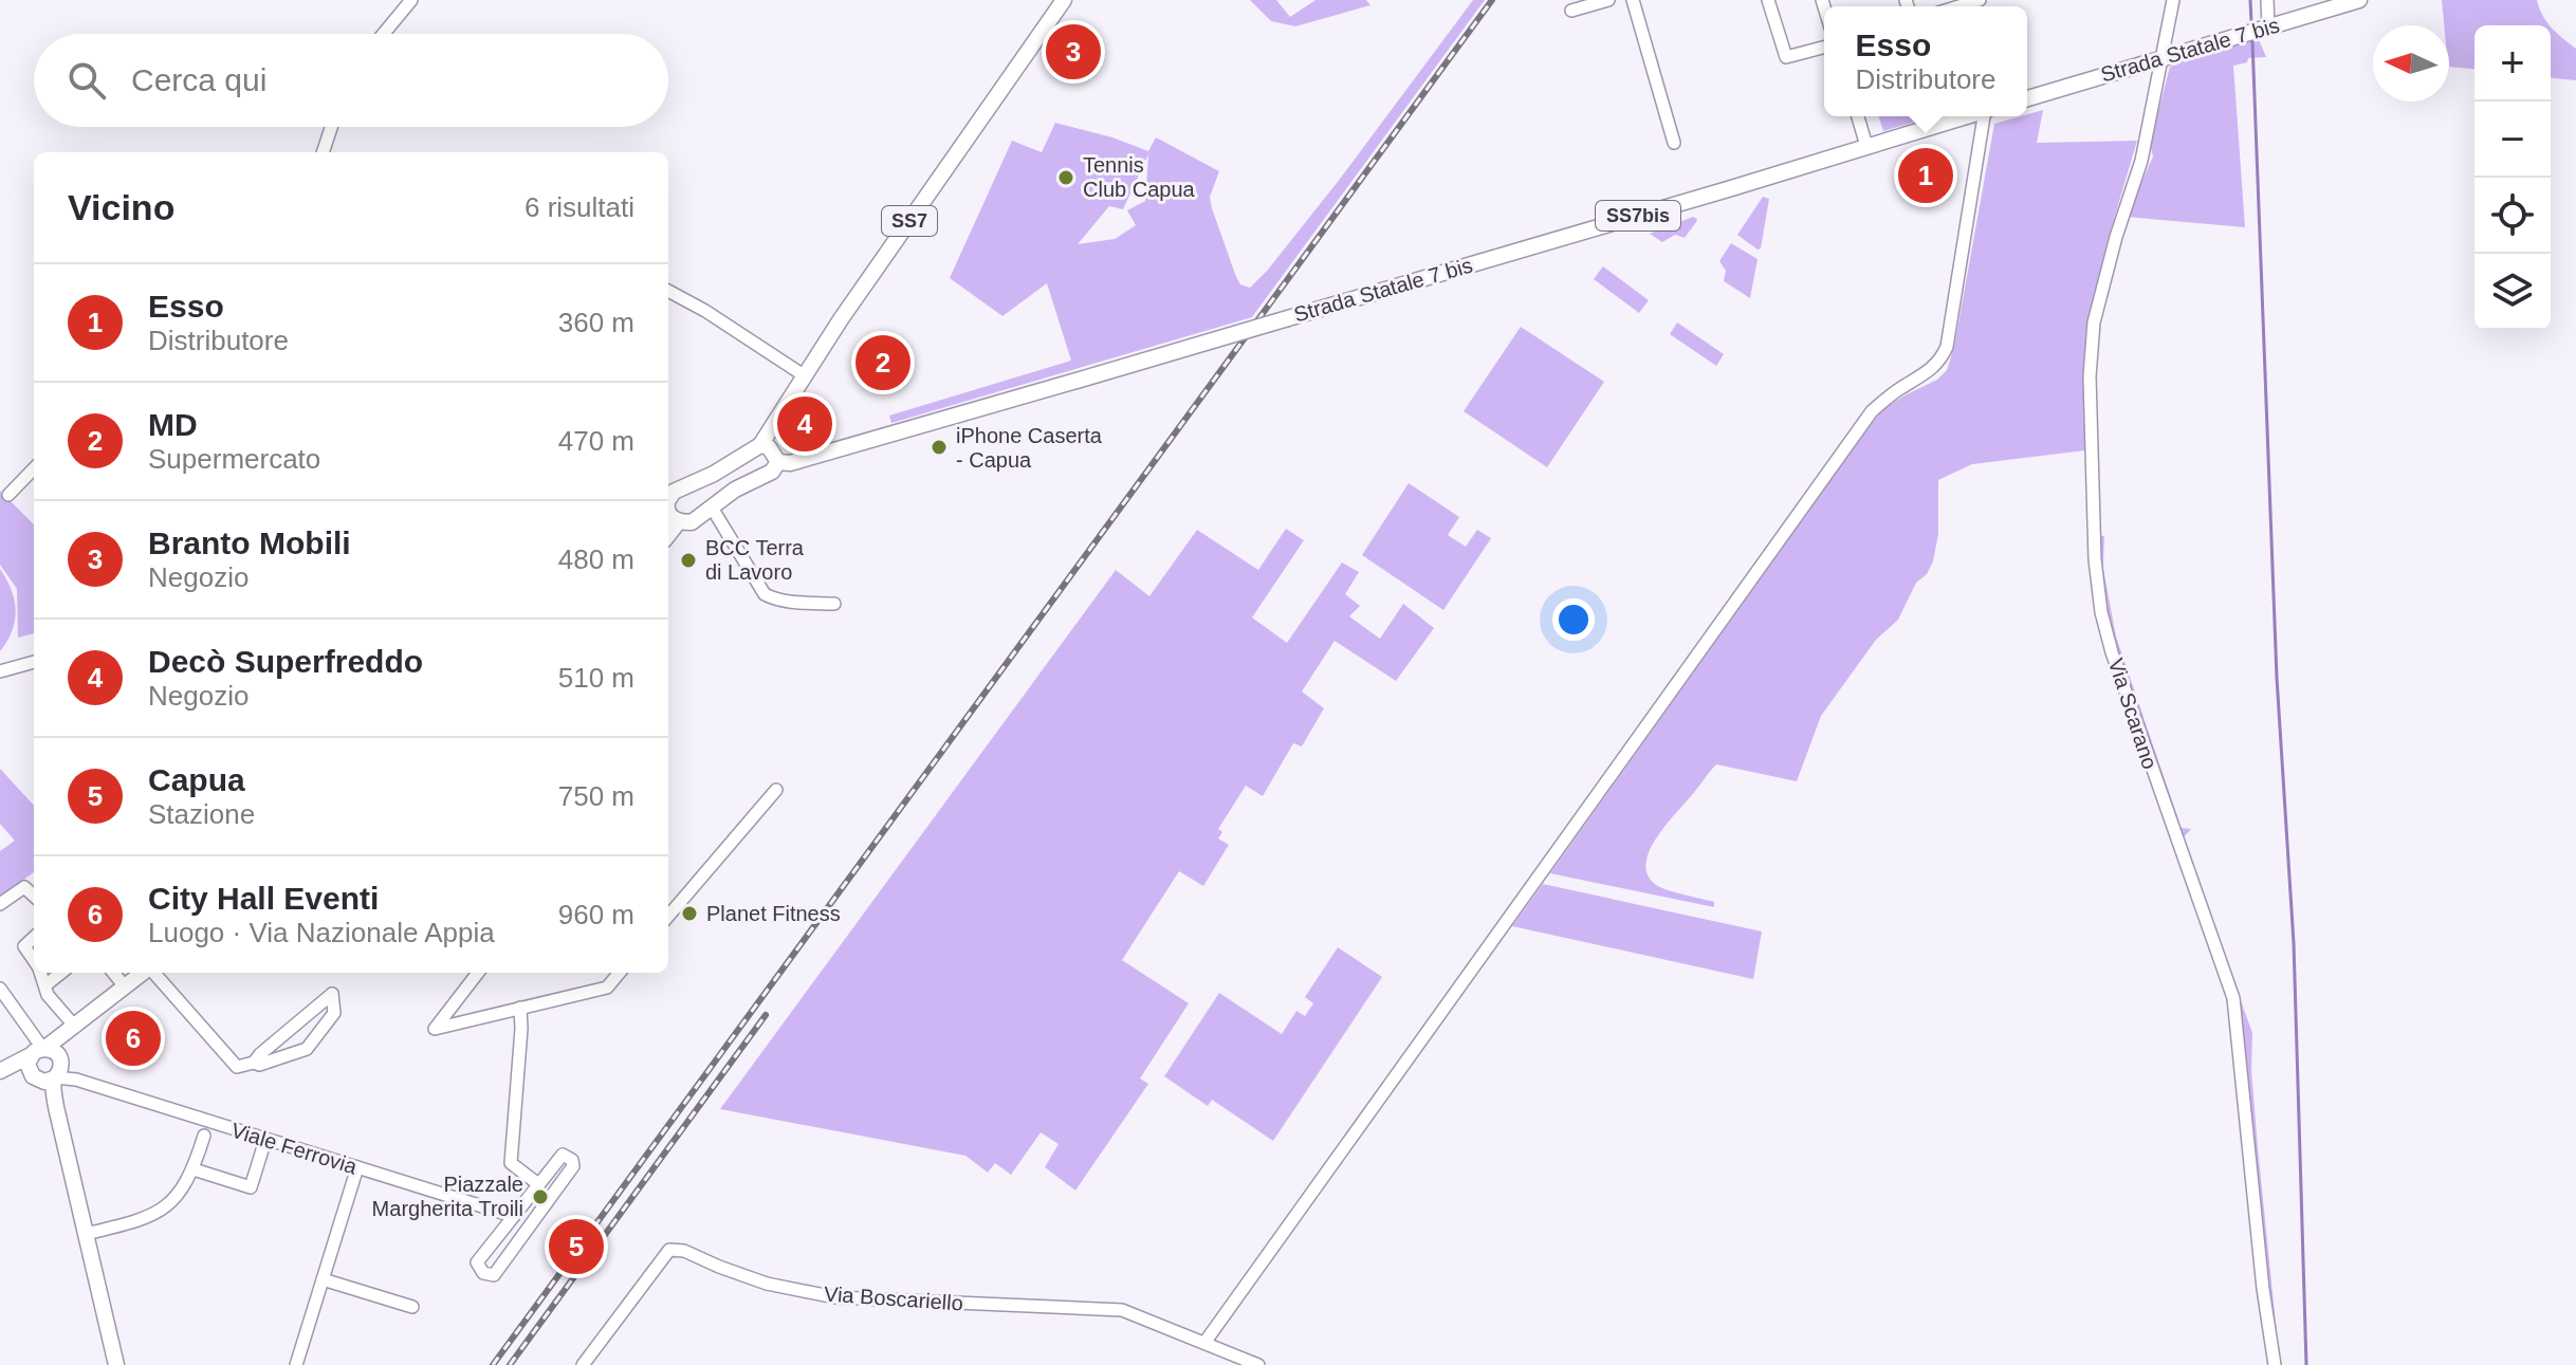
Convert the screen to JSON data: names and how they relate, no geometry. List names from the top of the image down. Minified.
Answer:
{"streets":{"main road":["Strada Statale 7 bis","SS7bis","SS7"],"street":["Via Scarano","Viale Ferrovia","Via Boscariello"]},"crossings":[["Strada Statale 7 bis","Via Scarano"]],"places":["Tennis Club Capua","iPhone Caserta - Capua","BCC Terra di Lavoro","Planet Fitness","Piazzale Margherita Troili"],"north":"left","page":{"popup":["Esso","Distributore"],"pins":["3","1","2","4","6","5"],"map_buttons":["+","−"],"search":"Cerca qui","heading":["Vicino","6 risultati"],"list":[{"mark":"1","name":"Esso","note":"Distributore","value":"360 m"},{"mark":"2","name":"MD","note":"Supermercato","value":"470 m"},{"mark":"3","name":"Branto Mobili","note":"Negozio","value":"480 m"},{"mark":"4","name":"Decò Superfreddo","note":"Negozio","value":"510 m"},{"mark":"5","name":"Capua","note":"Stazione","value":"750 m"},{"mark":"6","name":"City Hall Eventi","note":"Luogo · Via Nazionale Appia","value":"960 m"}]}}
